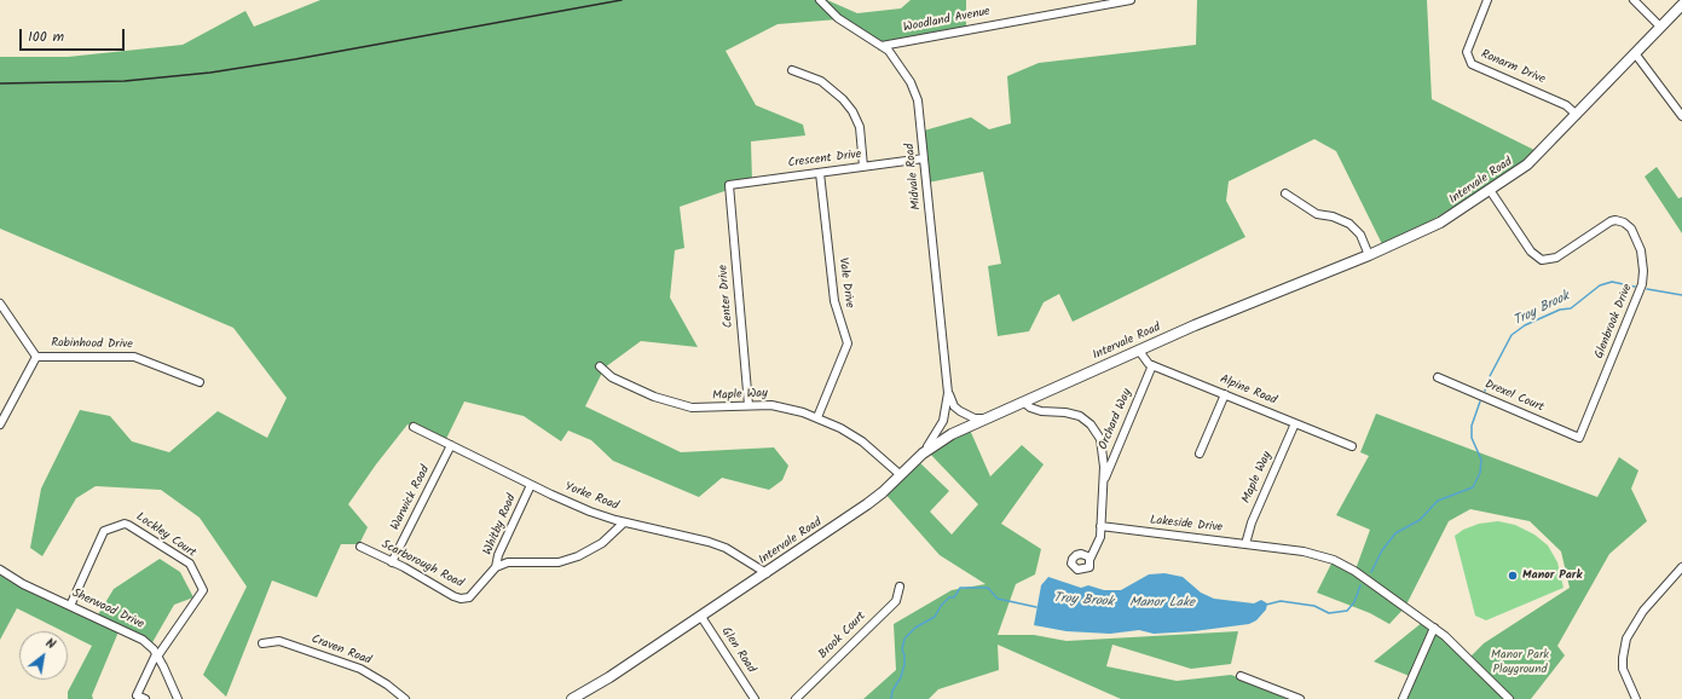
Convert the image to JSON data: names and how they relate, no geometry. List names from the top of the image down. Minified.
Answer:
{"streets":{"street":["Woodland Avenue","Ronarm Drive","Crescent Drive","Midvale Road","Intervale Road","Vale Drive","Center Drive","Glenbrook Drive","Robinhood Drive","Alpine Road","Maple Way","Drexel Court","Orchard Way","Yorke Road","Warwick Road","Whitby Road","Lakeside Drive","Lockley Court","Scarborough Road","Sherwood Drive","Brook Court","Craven Road","Glen Road"]},"crossings":[["Woodland Avenue","Midvale Road"],["Ronarm Drive","Intervale Road"],["Crescent Drive","Midvale Road"],["Crescent Drive","Vale Drive"],["Crescent Drive","Center Drive"],["Midvale Road","Intervale Road"],["Intervale Road","Glenbrook Drive"],["Intervale Road","Alpine Road"],["Intervale Road","Maple Way"],["Intervale Road","Yorke Road"],["Intervale Road","Glen Road"],["Vale Drive","Maple Way"],["Center Drive","Maple Way"],["Glenbrook Drive","Drexel Court"],["Alpine Road","Maple Way"],["Alpine Road","Orchard Way"],["Maple Way","Lakeside Drive"],["Yorke Road","Warwick Road"],["Yorke Road","Whitby Road"],["Warwick Road","Scarborough Road"],["Whitby Road","Scarborough Road"],["Lockley Court","Sherwood Drive"]],"water":["Troy Brook","Manor Lake"],"parks":["Manor Park Playground"],"places":["Manor Park"],"scale_bar":"100 m","north":"top right"}
